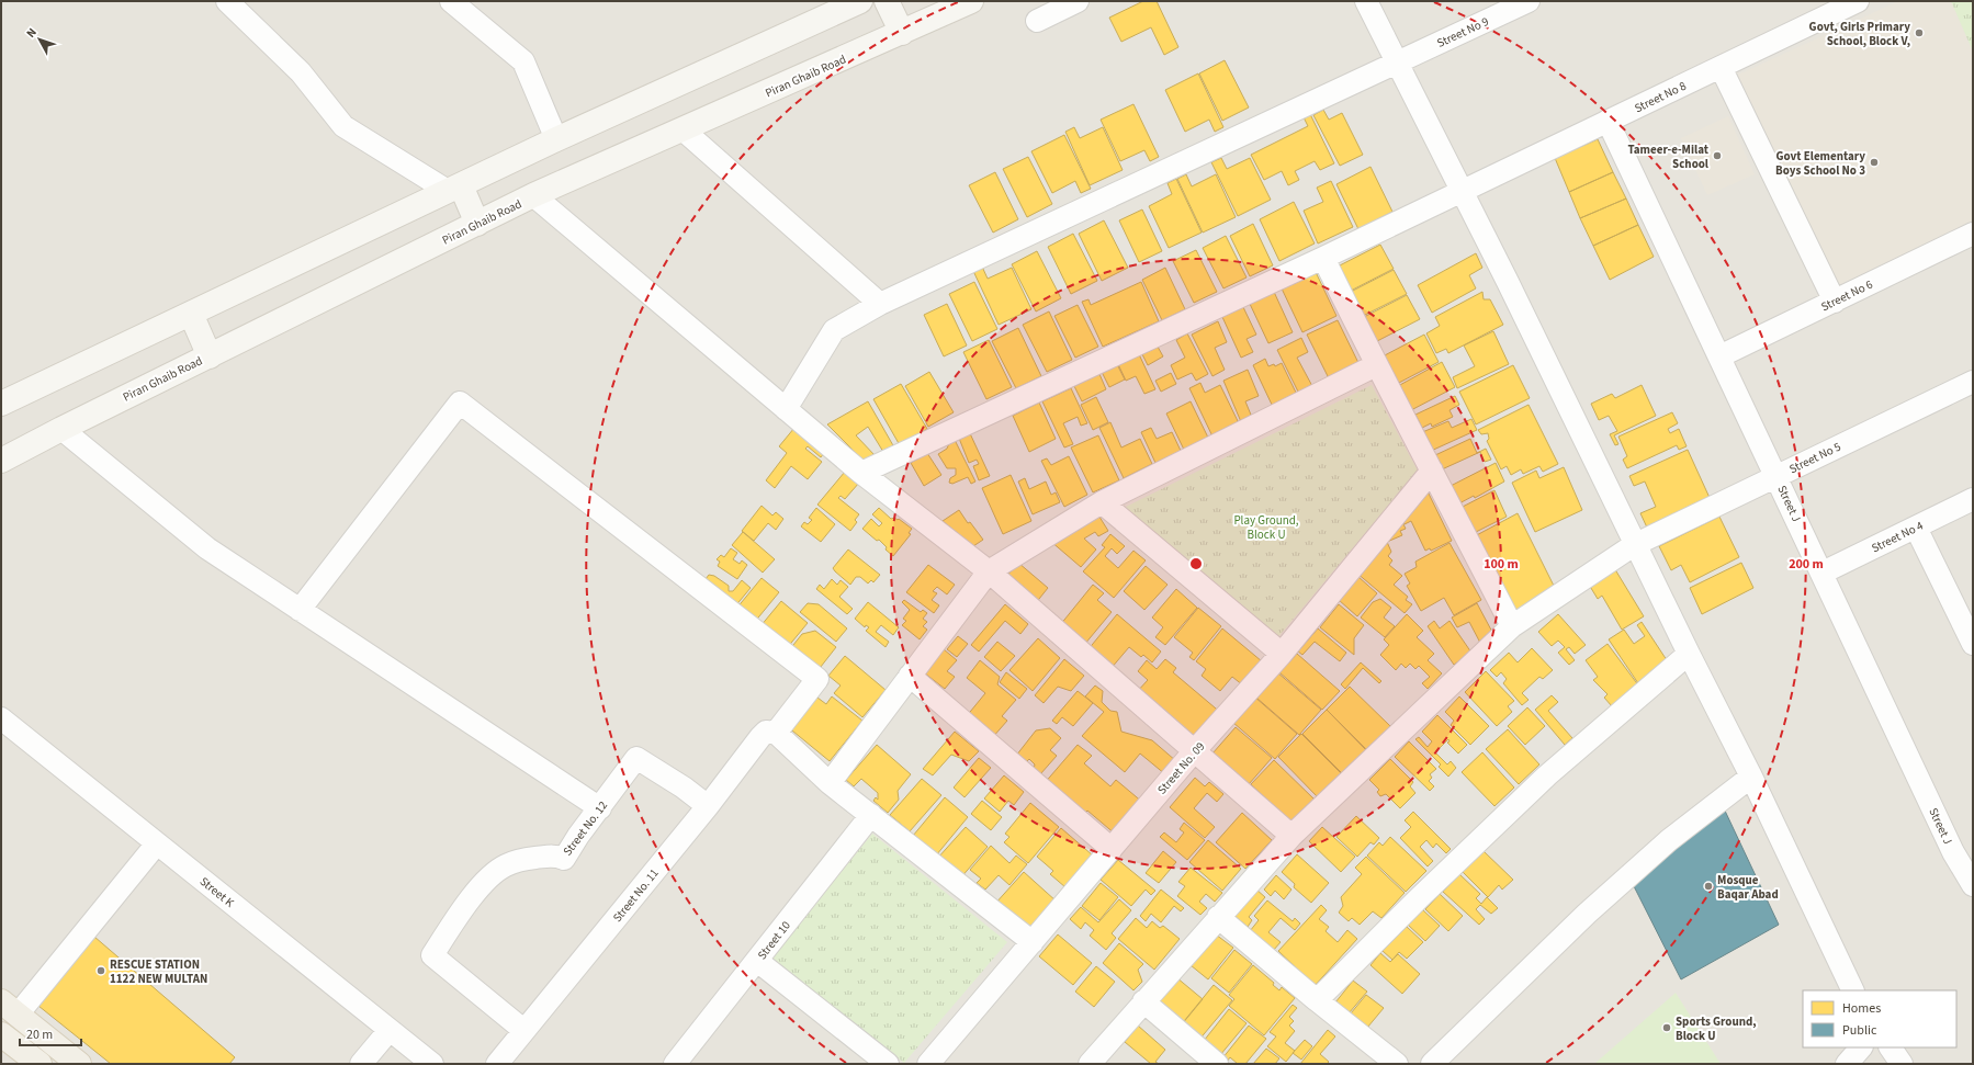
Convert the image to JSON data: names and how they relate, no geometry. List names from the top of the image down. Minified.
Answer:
{"streets":{"main road":["Piran Ghaib Road"],"street":["Street No 9","Street No 8","Street No 6","Street No 5","Street J","Street No 4","Street No. 09","Street No. 12","Street K","Street No. 11","Street 10"]},"crossings":[["Street No 8","Street J"],["Street No 6","Street J"],["Street No 5","Street J"],["Street J","Street No 4"],["Street No. 12","Street No. 11"]],"parks":["Play Ground, Block U"],"places":["Govt, Girls Primary School, Block V,","Tameer-e-Milat School","Govt Elementary Boys School No 3","Mosque Baqar Abad","RESCUE STATION 1122 NEW MULTAN","Sports Ground, Block U"],"legend":["Homes","Public"],"scale_bar":"20 m","north":"top left","rings":["100 m","200 m"]}
